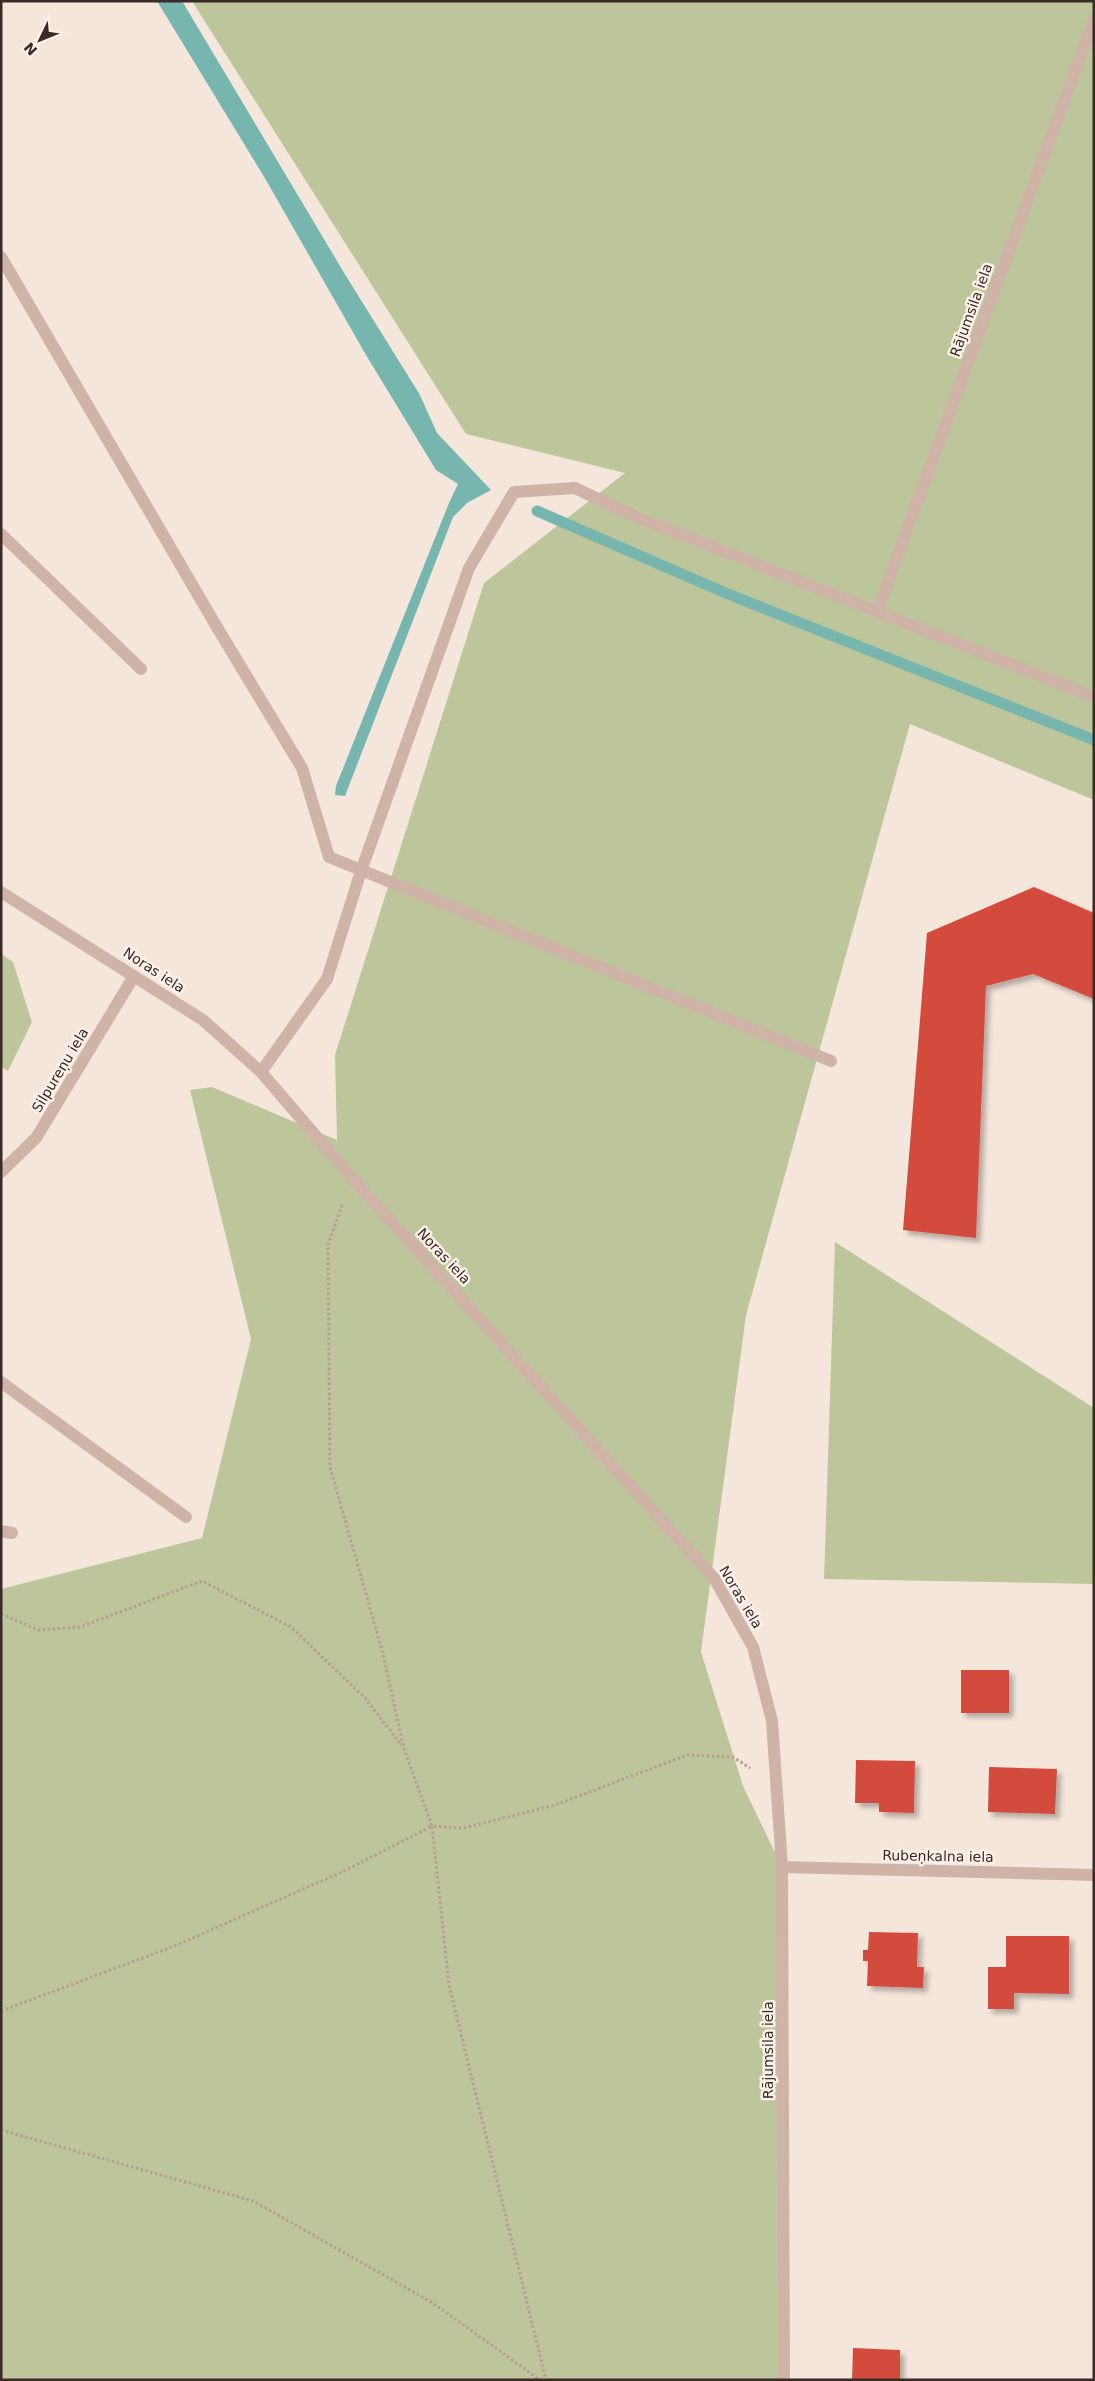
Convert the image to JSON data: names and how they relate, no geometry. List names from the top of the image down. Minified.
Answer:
{"streets":{"street":["Rājumsila iela","Noras iela","Silpureņu iela","Rubeņkalna iela"]},"crossings":[["Rājumsila iela","Noras iela"],["Rājumsila iela","Rubeņkalna iela"],["Noras iela","Silpureņu iela"]],"north":"bottom left"}
